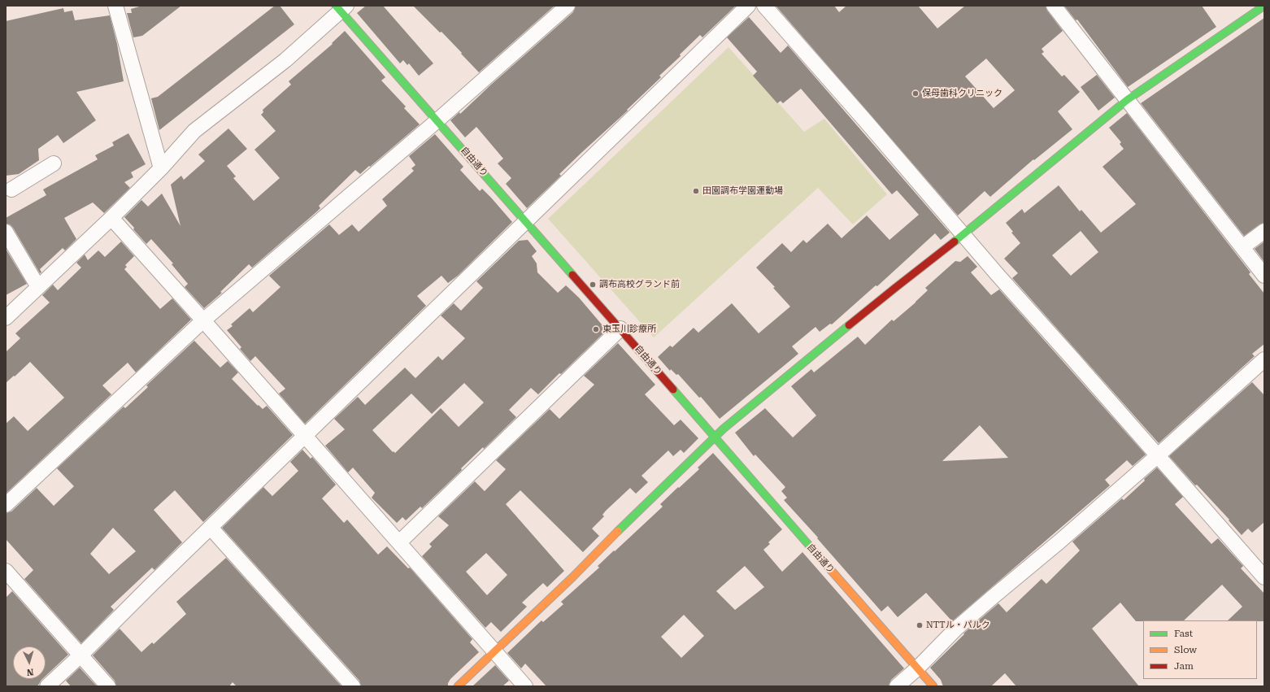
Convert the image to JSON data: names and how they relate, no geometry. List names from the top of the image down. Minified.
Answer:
{"streets":{"street":["自由通り"]},"places":["保母歯科クリニック","田園調布学園運動場","調布高校グランド前","東玉川診療所","NTTル・パルク"],"legend":["Fast","Slow","Jam"],"north":"bottom"}
